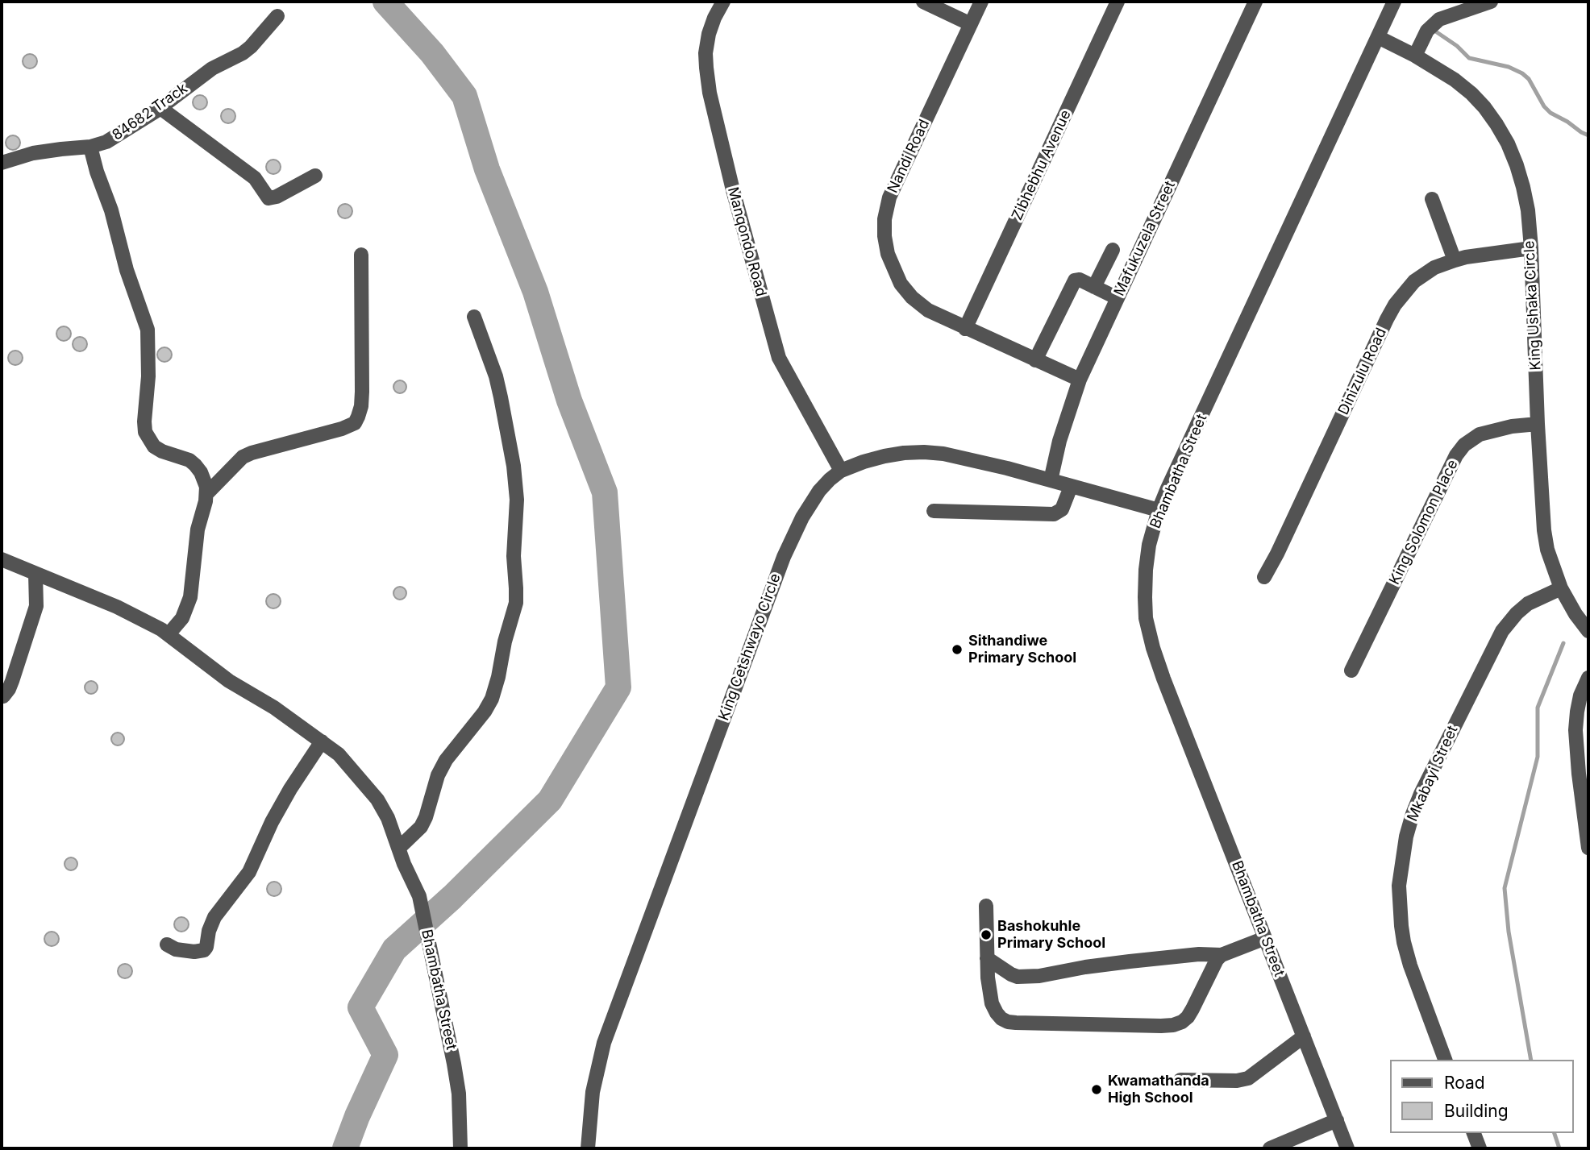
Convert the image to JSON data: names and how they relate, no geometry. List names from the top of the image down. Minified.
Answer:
{"streets":{"street":["84682 Track","Nandi Road","Zibhebhu Avenue","Mafukuzela Street","Manqondo Road","King Ushaka Circle","Dinizulu Road","Bhambatha Street","King Solomon Place","King Cetshwayo Circle","Mkabayi Street"]},"crossings":[["Nandi Road","Zibhebhu Avenue"],["Nandi Road","Mafukuzela Street"],["Mafukuzela Street","King Cetshwayo Circle"],["Manqondo Road","King Cetshwayo Circle"],["King Ushaka Circle","Dinizulu Road"],["King Ushaka Circle","Bhambatha Street"],["King Ushaka Circle","King Solomon Place"],["King Ushaka Circle","Mkabayi Street"],["Bhambatha Street","King Cetshwayo Circle"]],"places":["Sithandiwe Primary School","Bashokuhle Primary School","Kwamathanda High School"],"legend":["Road","Building"]}
